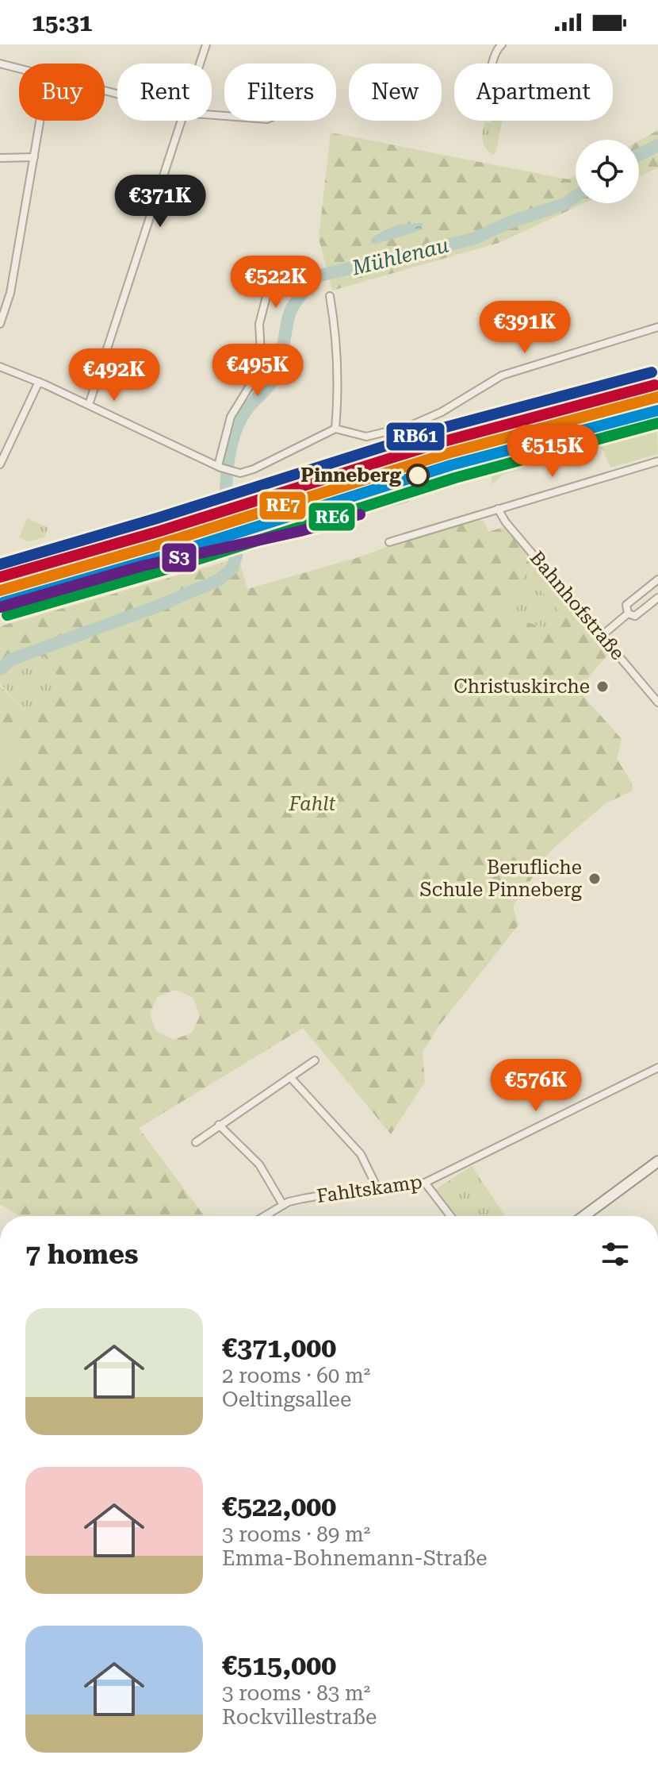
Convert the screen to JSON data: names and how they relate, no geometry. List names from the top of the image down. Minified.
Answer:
{"streets":{"street":["Bahnhofstraße","Fahltskamp"]},"water":["Mühlenau"],"parks":["Fahlt"],"places":["Pinneberg","Christuskirche","Berufliche Schule Pinneberg"],"lines":["transit line RB61","transit line RE7","transit line RE6","transit line S3"],"page":{"status":"15:31","chip":["Buy","Rent","Filters","New","Apartment"],"price":["€371K","€522K","€391K","€495K","€492K","€515K","€576K"],"heading":"7 homes","list":[{"name":"€371,000","note":"2 rooms · 60 m² · Oeltingsallee"},{"name":"€522,000","note":"3 rooms · 89 m² · Emma-Bohnemann-Straße"},{"name":"€515,000","note":"3 rooms · 83 m² · Rockvillestraße"}]}}
